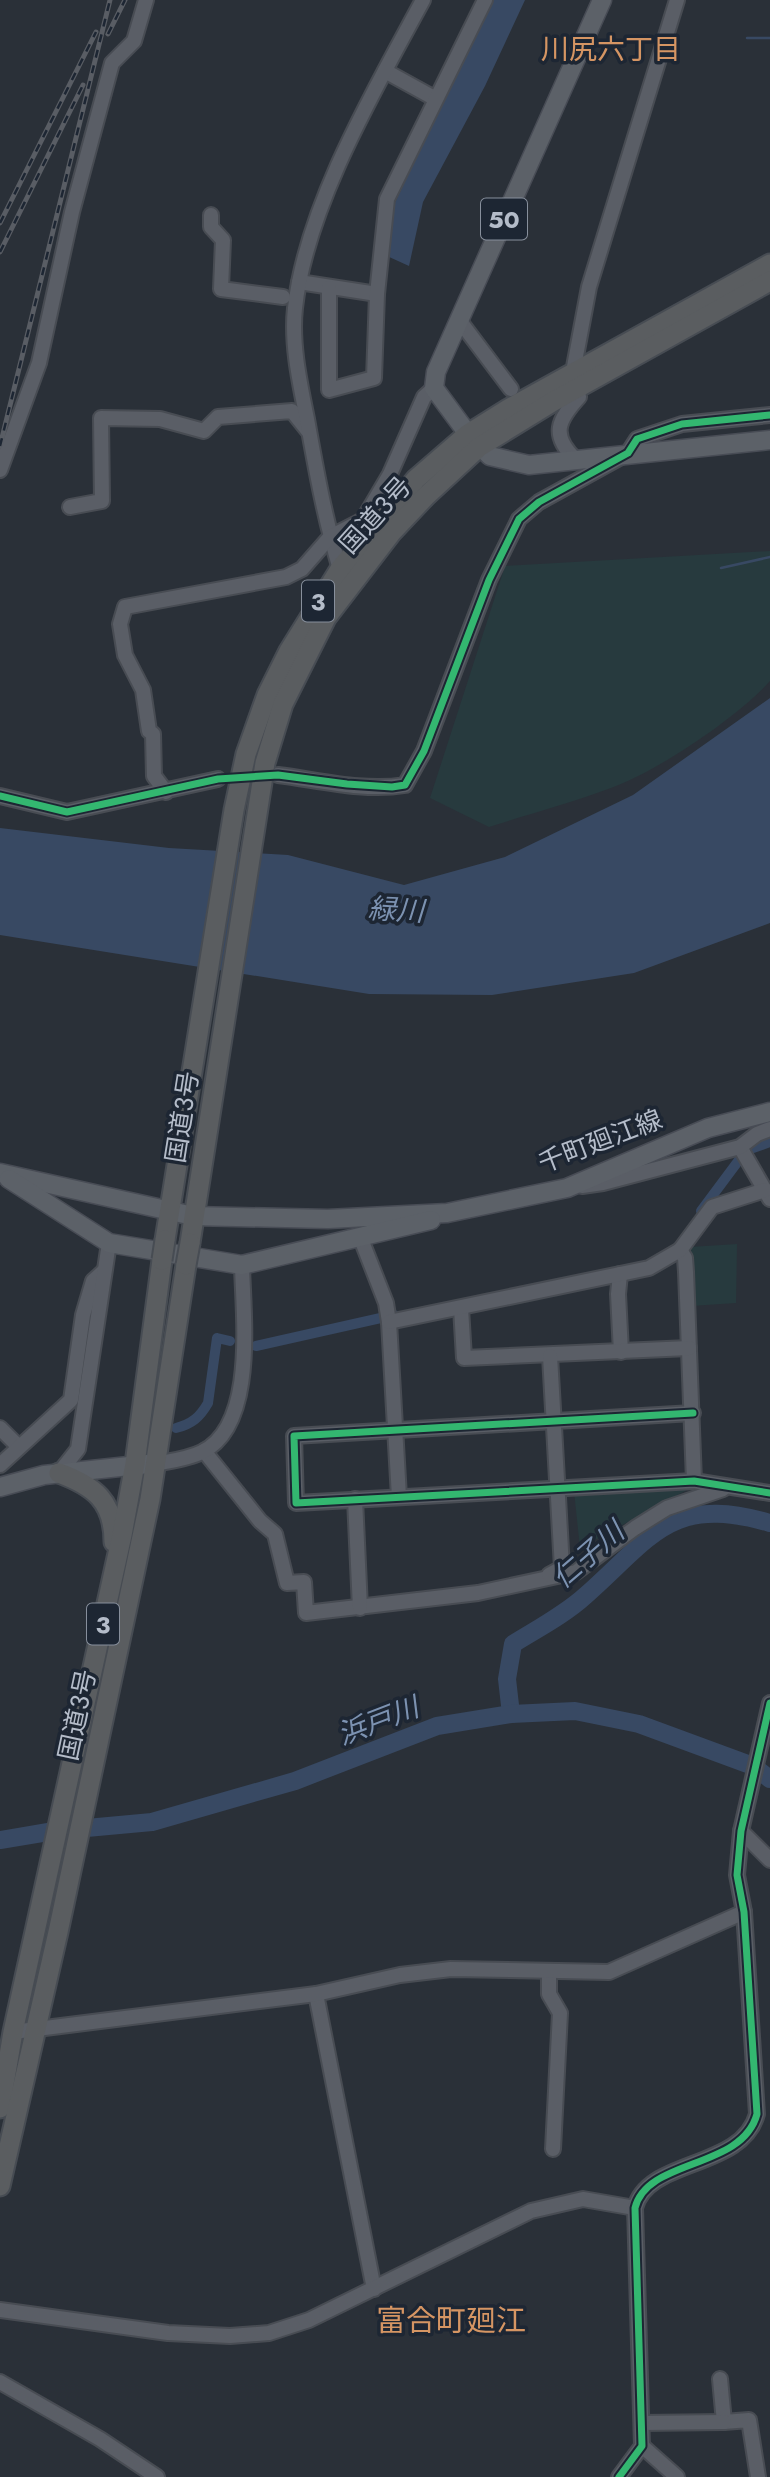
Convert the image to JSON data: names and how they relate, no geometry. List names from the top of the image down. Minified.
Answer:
{"streets":{"highway":["国道3号","3"],"main road":["50","千町廻江線"]},"crossings":[["国道3号","千町廻江線"]],"districts":["川尻六丁目","富合町廻江"],"water":["緑川","仁子川","浜戸川"]}
